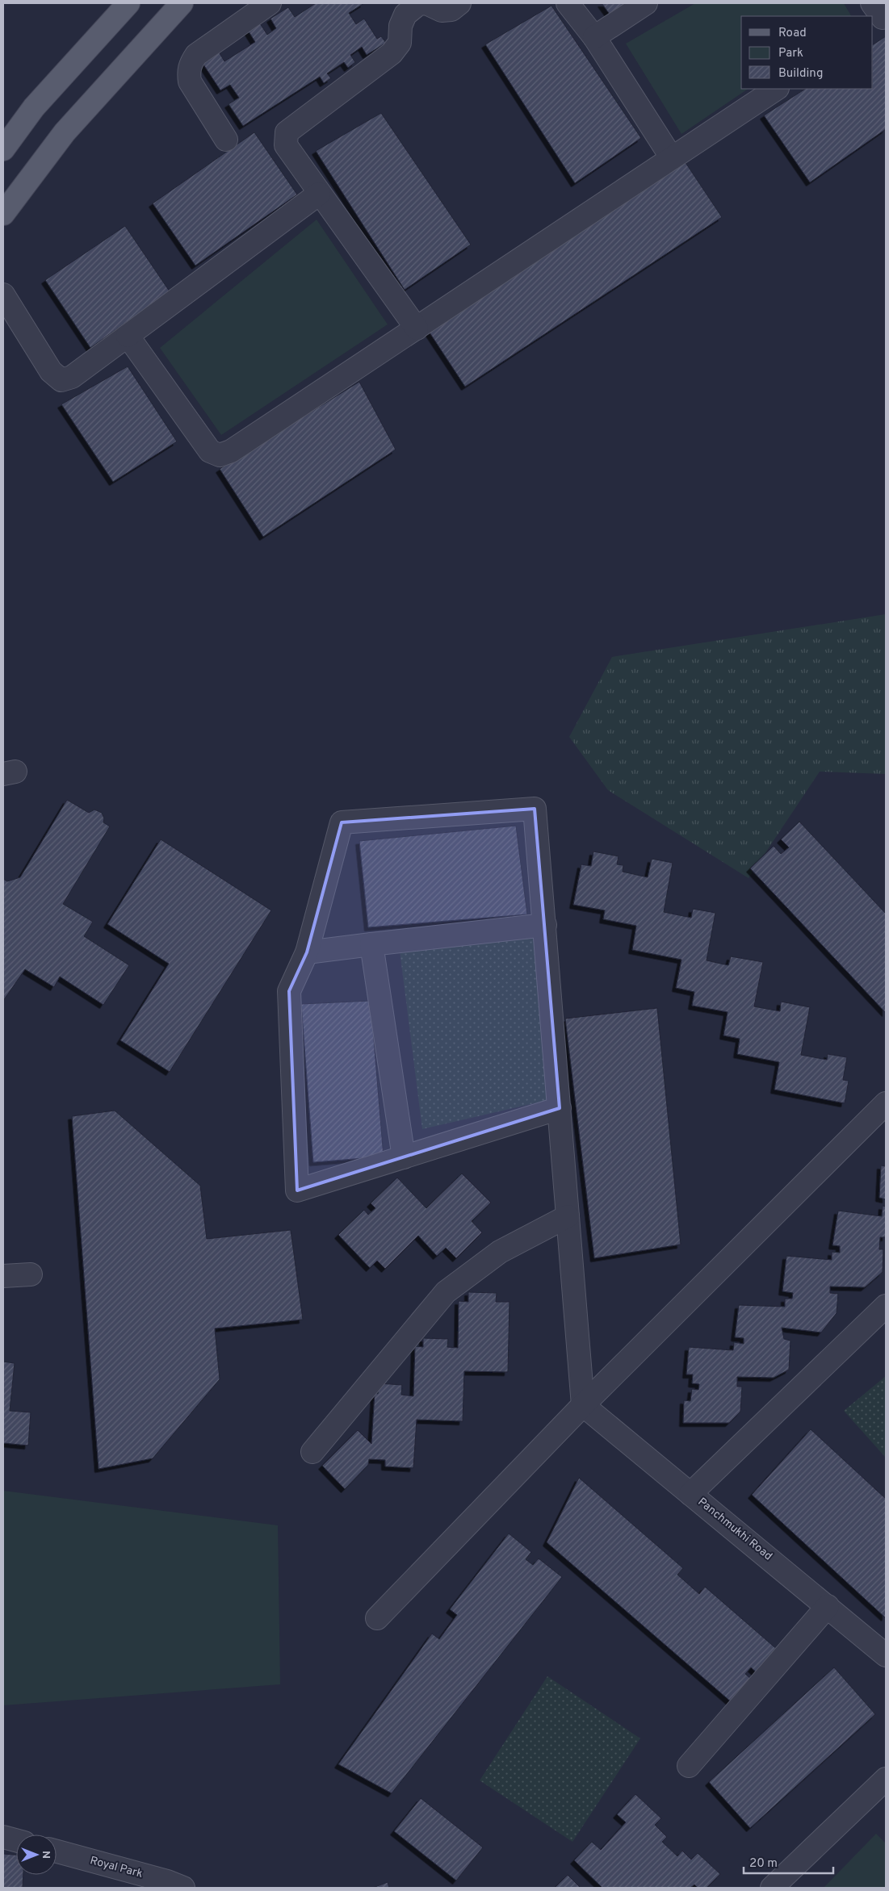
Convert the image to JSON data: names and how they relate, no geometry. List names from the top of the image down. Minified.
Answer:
{"streets":{"street":["Panchmukhi Road","Royal Park"]},"legend":["Road","Park","Building"],"scale_bar":"20 m","north":"right"}
